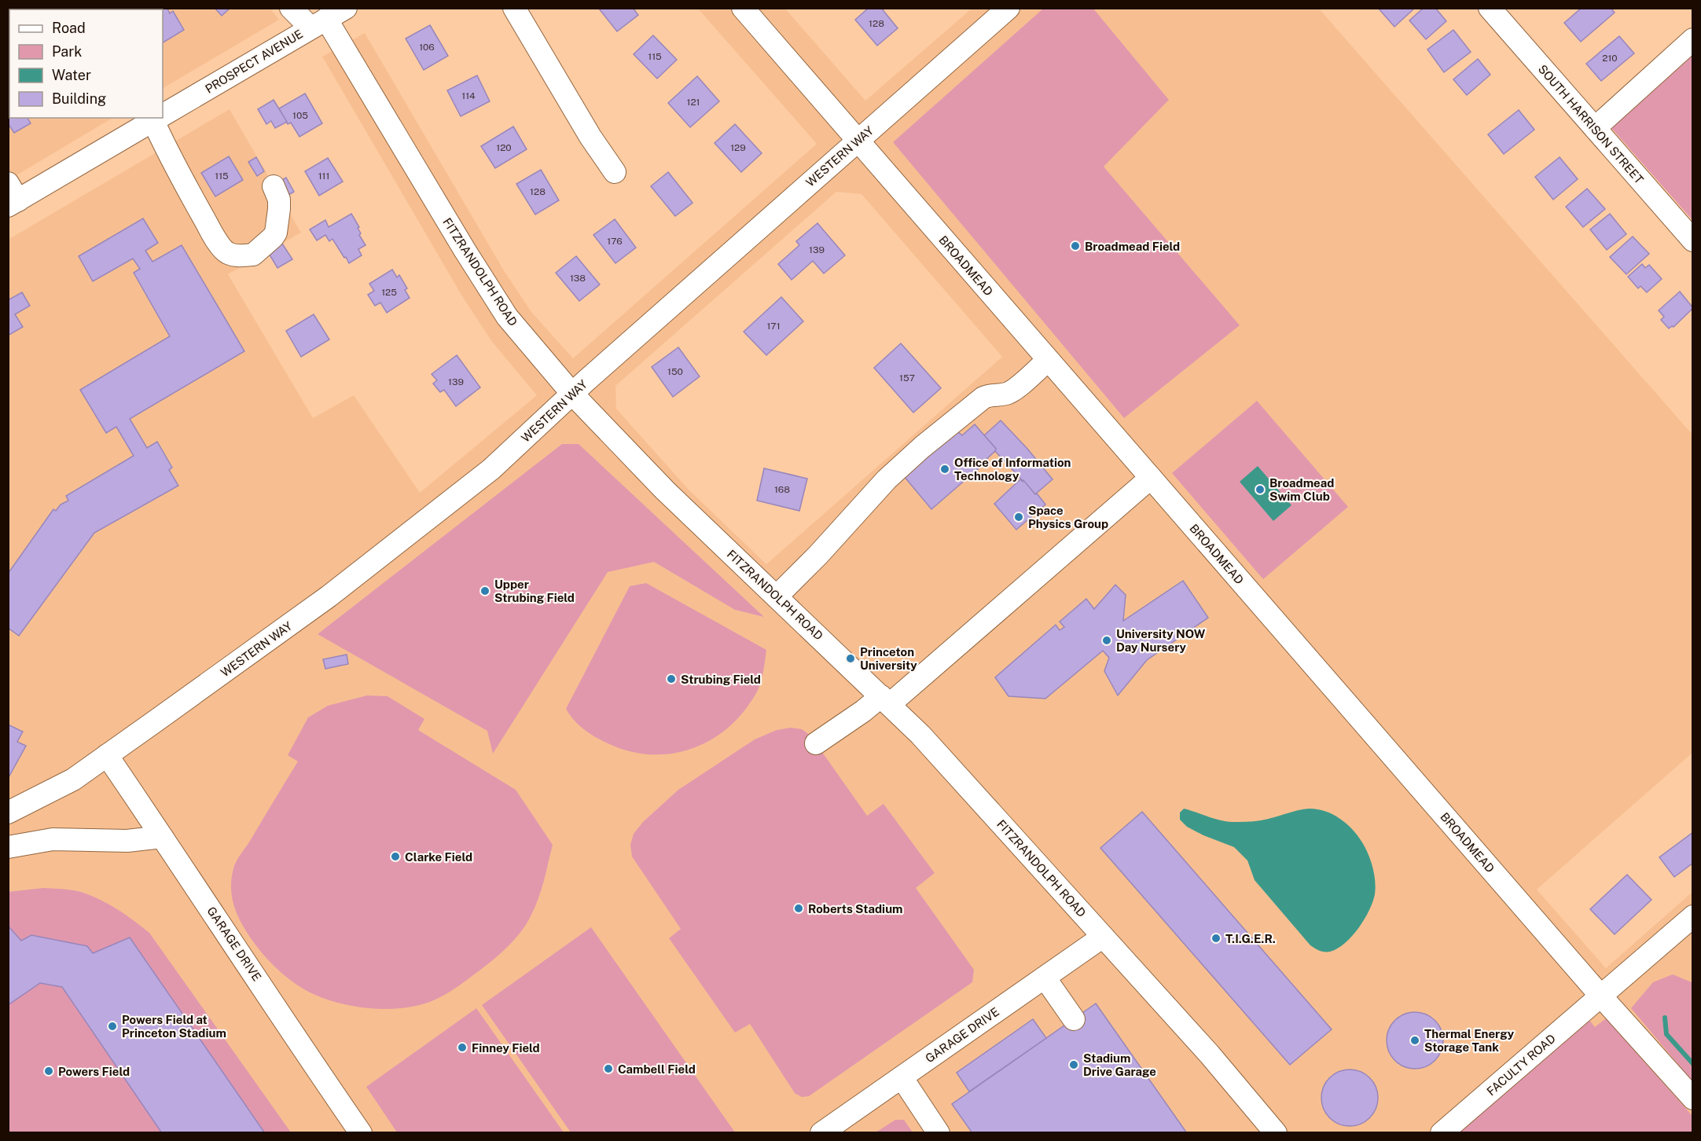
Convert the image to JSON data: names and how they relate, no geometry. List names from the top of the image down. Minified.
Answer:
{"streets":{"street":["PROSPECT AVENUE","SOUTH HARRISON STREET","WESTERN WAY","BROADMEAD","FITZRANDOLPH ROAD","GARAGE DRIVE","FACULTY ROAD"]},"crossings":[["PROSPECT AVENUE","FITZRANDOLPH ROAD"],["WESTERN WAY","BROADMEAD"],["WESTERN WAY","FITZRANDOLPH ROAD"],["WESTERN WAY","GARAGE DRIVE"],["BROADMEAD","FACULTY ROAD"],["FITZRANDOLPH ROAD","GARAGE DRIVE"]],"places":["Broadmead Field","Office of Information Technology","Broadmead Swim Club","Space Physics Group","Upper Strubing Field","University NOW Day Nursery","Princeton University","Strubing Field","Clarke Field","Roberts Stadium","T.I.G.E.R.","Powers Field at Princeton Stadium","Thermal Energy Storage Tank","Finney Field","Stadium Drive Garage","Cambell Field","Powers Field"],"house_numbers":["128","106","115","210","114","121","105","120","129","115","111","128","176","139","138","125","171","150","157","139","168"],"legend":["Road","Park","Water","Building"]}
